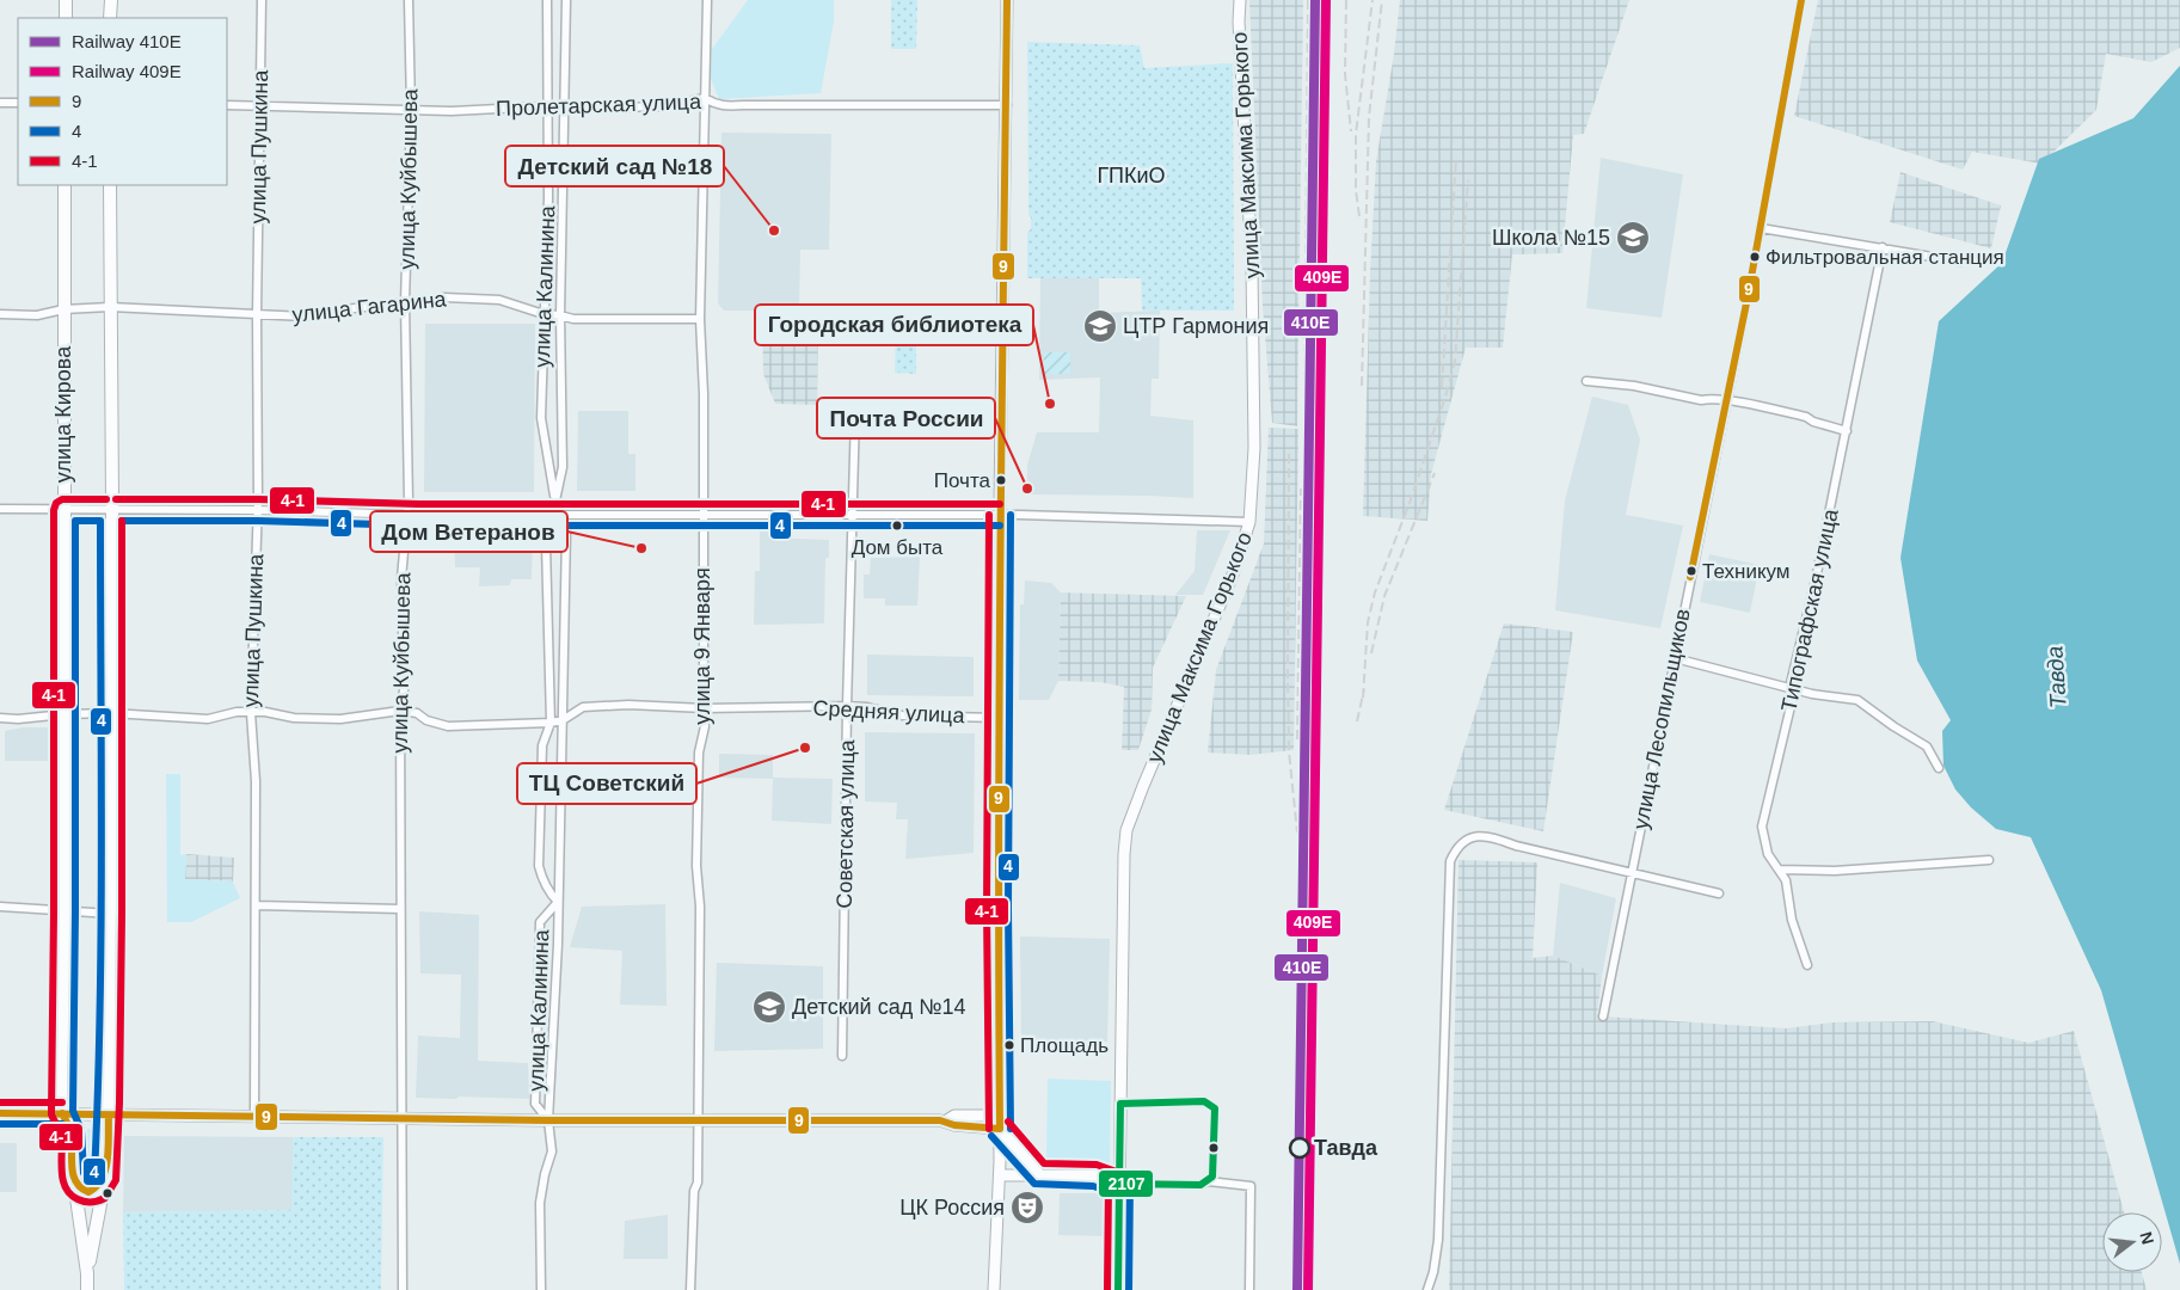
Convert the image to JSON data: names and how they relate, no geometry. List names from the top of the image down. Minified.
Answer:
{"streets":{"main road":["улица Кирова"],"street":["Пролетарская улица","улица Пушкина","улица Максима Горького","улица Куйбышева","улица Калинина","улица Гагарина","Типографская улица","улица 9 Января","Средняя улица","улица Лесопильщиков","Советская улица"]},"crossings":[["Пролетарская улица","улица Пушкина"],["Пролетарская улица","улица Куйбышева"],["Пролетарская улица","улица Калинина"],["Пролетарская улица","улица 9 Января"],["улица Пушкина","улица Гагарина"],["улица Пушкина","Средняя улица"],["улица Куйбышева","улица Гагарина"],["улица Куйбышева","Средняя улица"],["улица Калинина","улица Гагарина"],["улица Калинина","Средняя улица"],["улица Гагарина","улица Кирова"],["улица Гагарина","улица 9 Января"],["улица Кирова","Средняя улица"],["улица 9 Января","Средняя улица"],["Средняя улица","Советская улица"]],"water":["Тавда"],"parks":["ГПКиО"],"places":{"other":["Детский сад №18","Фильтровальная станция","Городская библиотека","Почта","Почта России","Дом быта","Дом Ветеранов","Техникум","ТЦ Советский","Площадь","Тавда"],"school or university":["Школа №15","ЦТР Гармония","Детский сад №14"],"theatre":["ЦК Россия"]},"lines":["rail line 410E","rail line 409E","transit line 9","transit line 4-1","transit line 4","transit line 2107"],"legend":["Railway 410E","Railway 409E","9","4","4-1"],"north":"right"}
